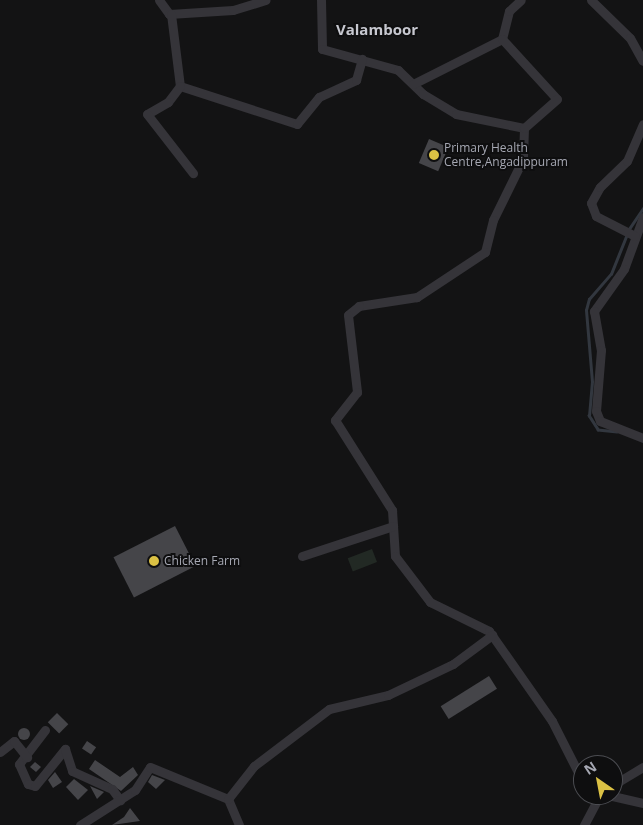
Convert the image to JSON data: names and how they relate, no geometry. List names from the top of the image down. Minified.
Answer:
{"districts":["Valamboor"],"places":["Primary Health Centre,Angadippuram","Chicken Farm"],"north":"top left"}
